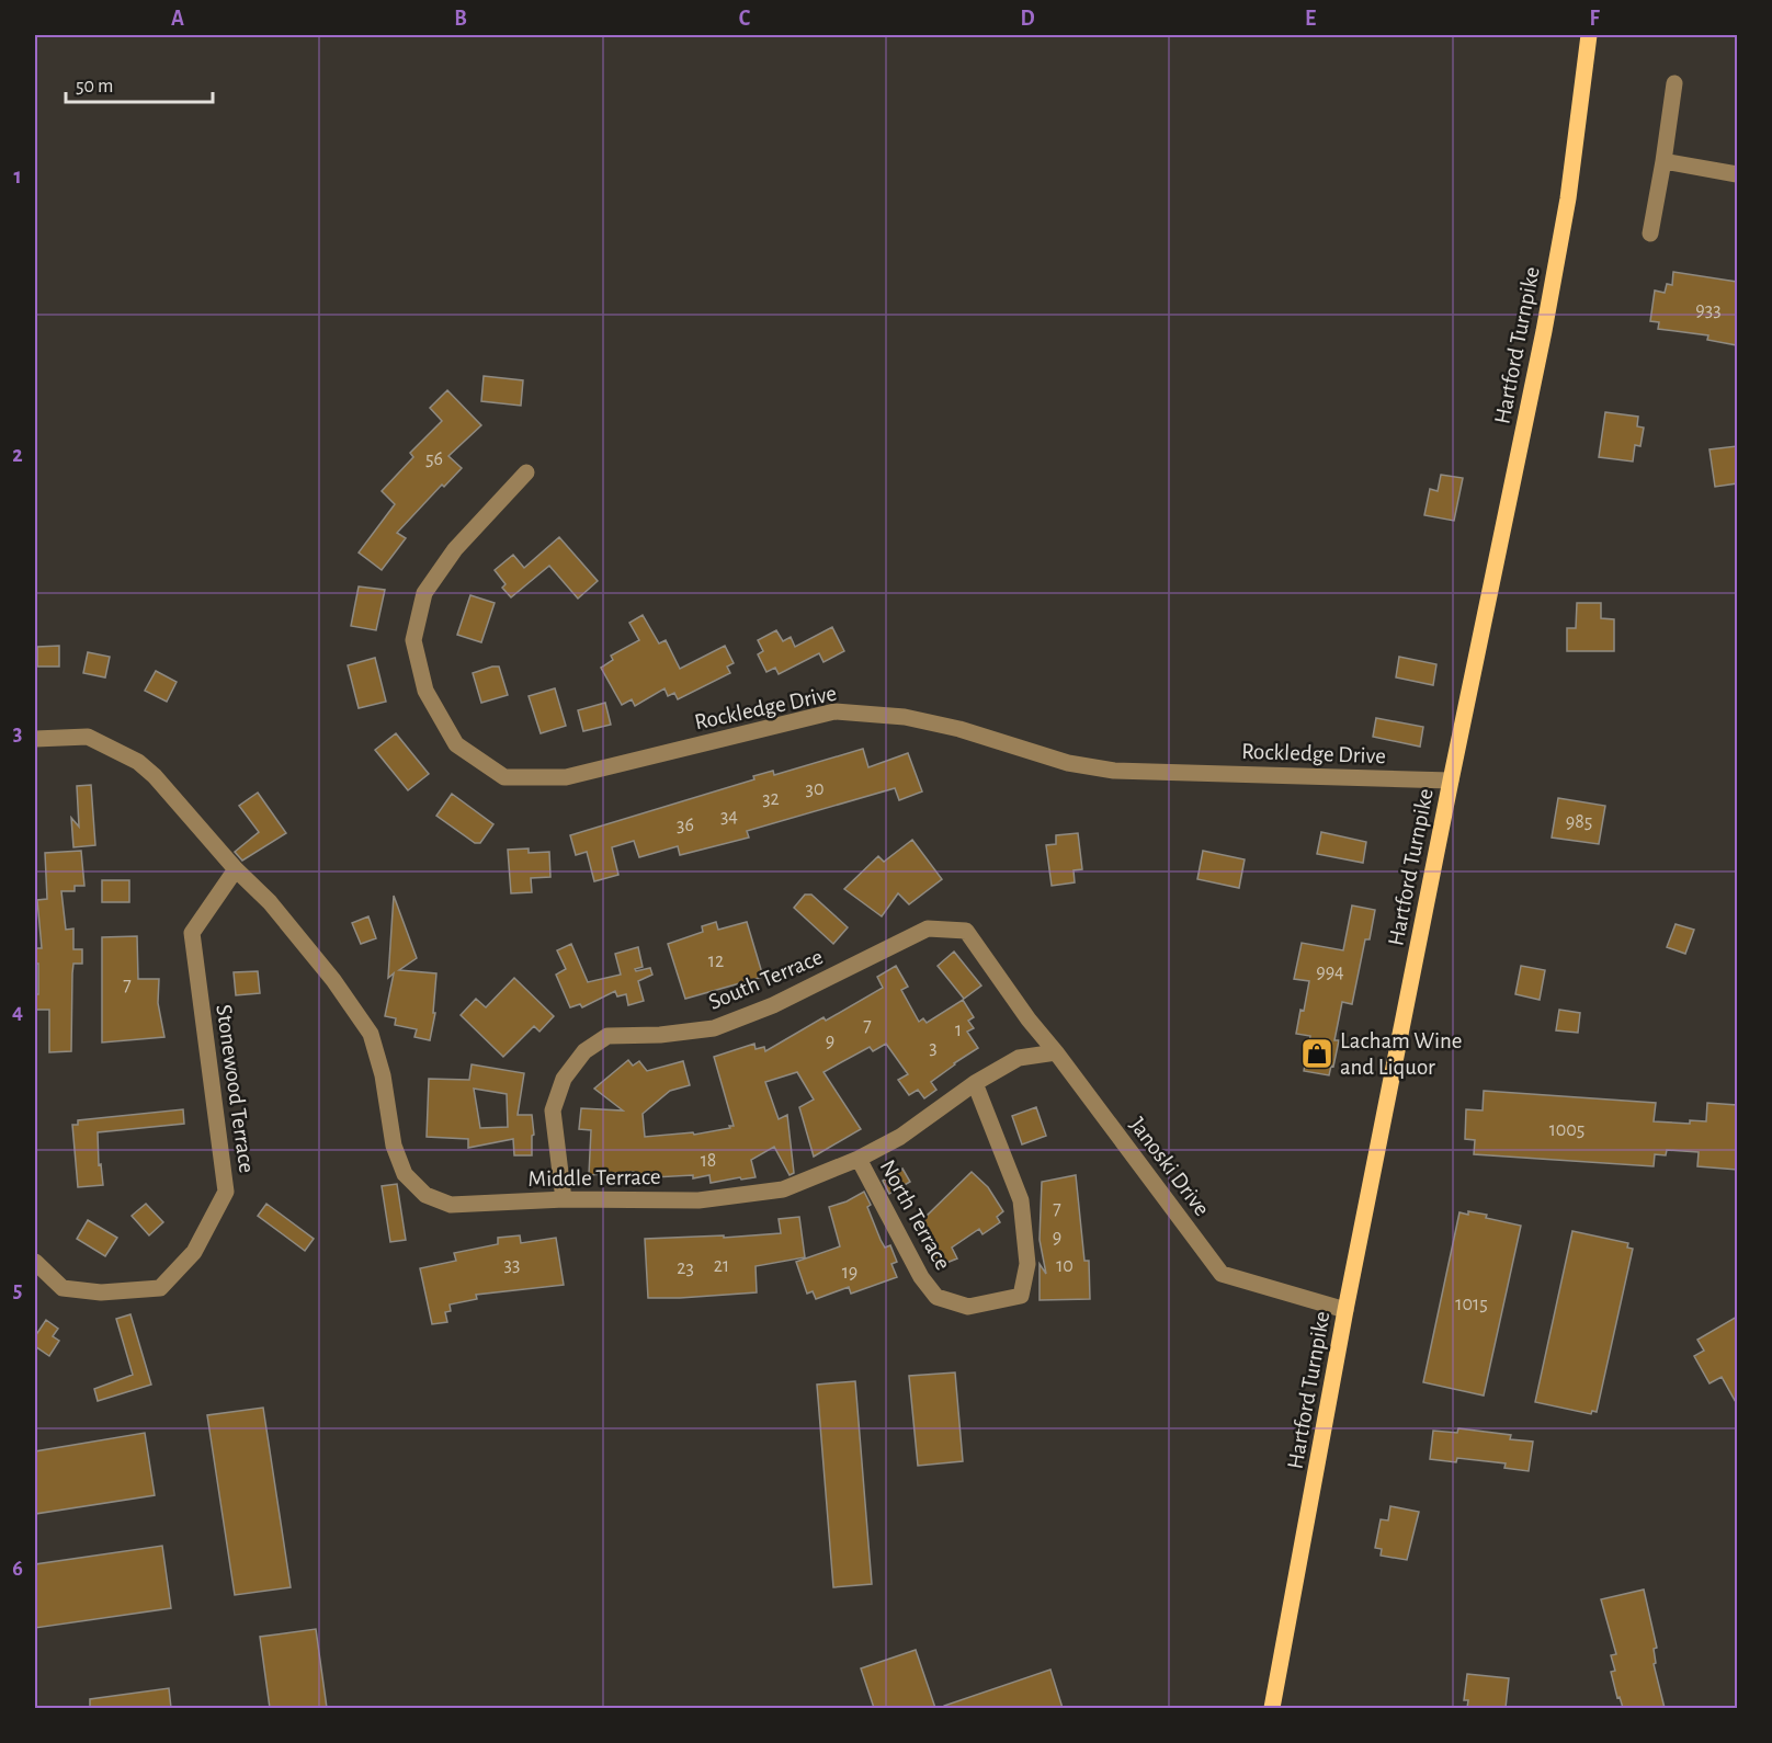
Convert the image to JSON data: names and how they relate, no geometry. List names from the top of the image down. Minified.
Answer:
{"streets":{"main road":["Hartford Turnpike"],"street":["Rockledge Drive","South Terrace","Stonewood Terrace","Janoski Drive","Middle Terrace","North Terrace"]},"crossings":[["Hartford Turnpike","Rockledge Drive"],["Hartford Turnpike","Janoski Drive"],["South Terrace","Janoski Drive"],["South Terrace","Middle Terrace"],["Stonewood Terrace","Middle Terrace"],["Middle Terrace","North Terrace"]],"places":{"shop":["Lacham Wine and Liquor"]},"house_numbers":["933","56","30","32","34","985","36","12","994","7","7","1","9","3","1005","18","7","9","33","21","10","23","19","1015"],"scale_bar":"50 m","grid":{"columns":["A","B","C","D","E","F"],"rows":["1","2","3","4","5","6"]}}
